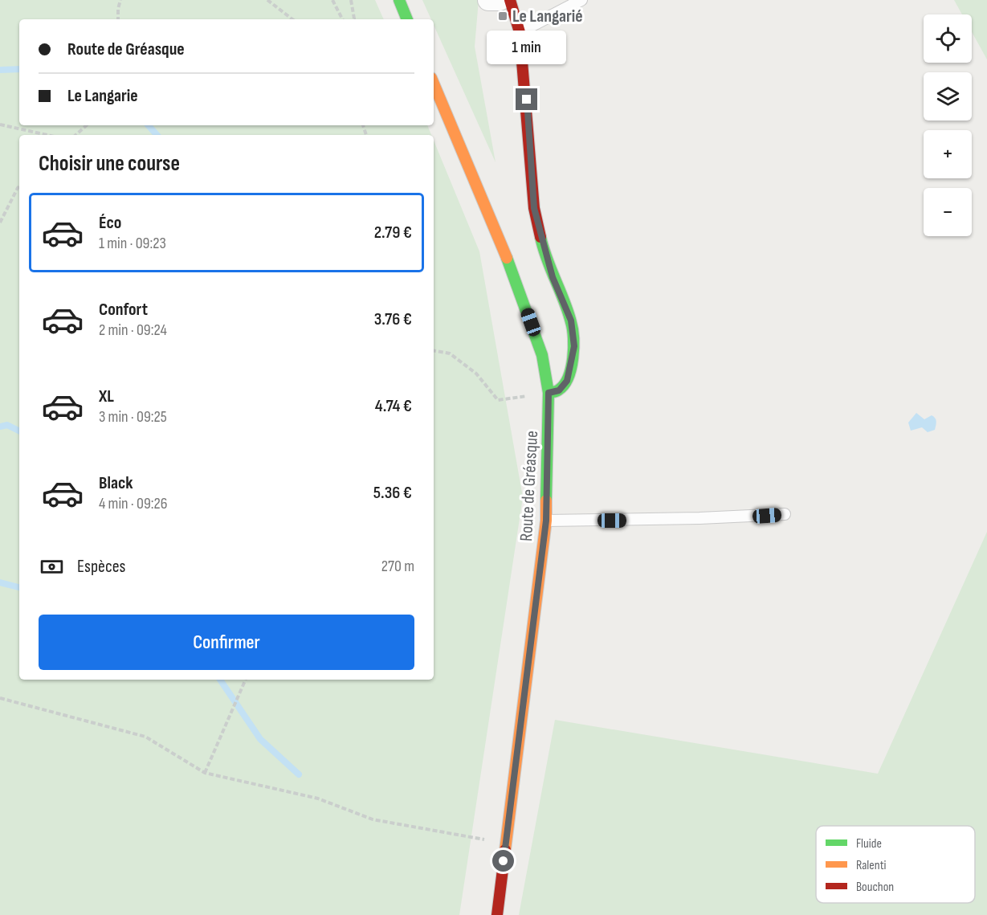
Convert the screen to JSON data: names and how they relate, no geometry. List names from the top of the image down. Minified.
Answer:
{"streets":{"street":["Route de Gréasque"]},"places":{"transit":["Le Langarié"]},"legend":["Fluide","Ralenti","Bouchon"],"page":{"map_buttons":["+","−"],"banner":["Route de Gréasque","Le Langarie"],"bubble":"1 min","heading":"Choisir une course","list":[{"name":"Éco","note":"1 min · 09:23","value":"2.79 €"},{"name":"Confort","note":"2 min · 09:24","value":"3.76 €"},{"name":"XL","note":"3 min · 09:25","value":"4.74 €"},{"name":"Black","note":"4 min · 09:26","value":"5.36 €"}],"pay":["Espèces","270 m"],"buttons":"Confirmer"}}
